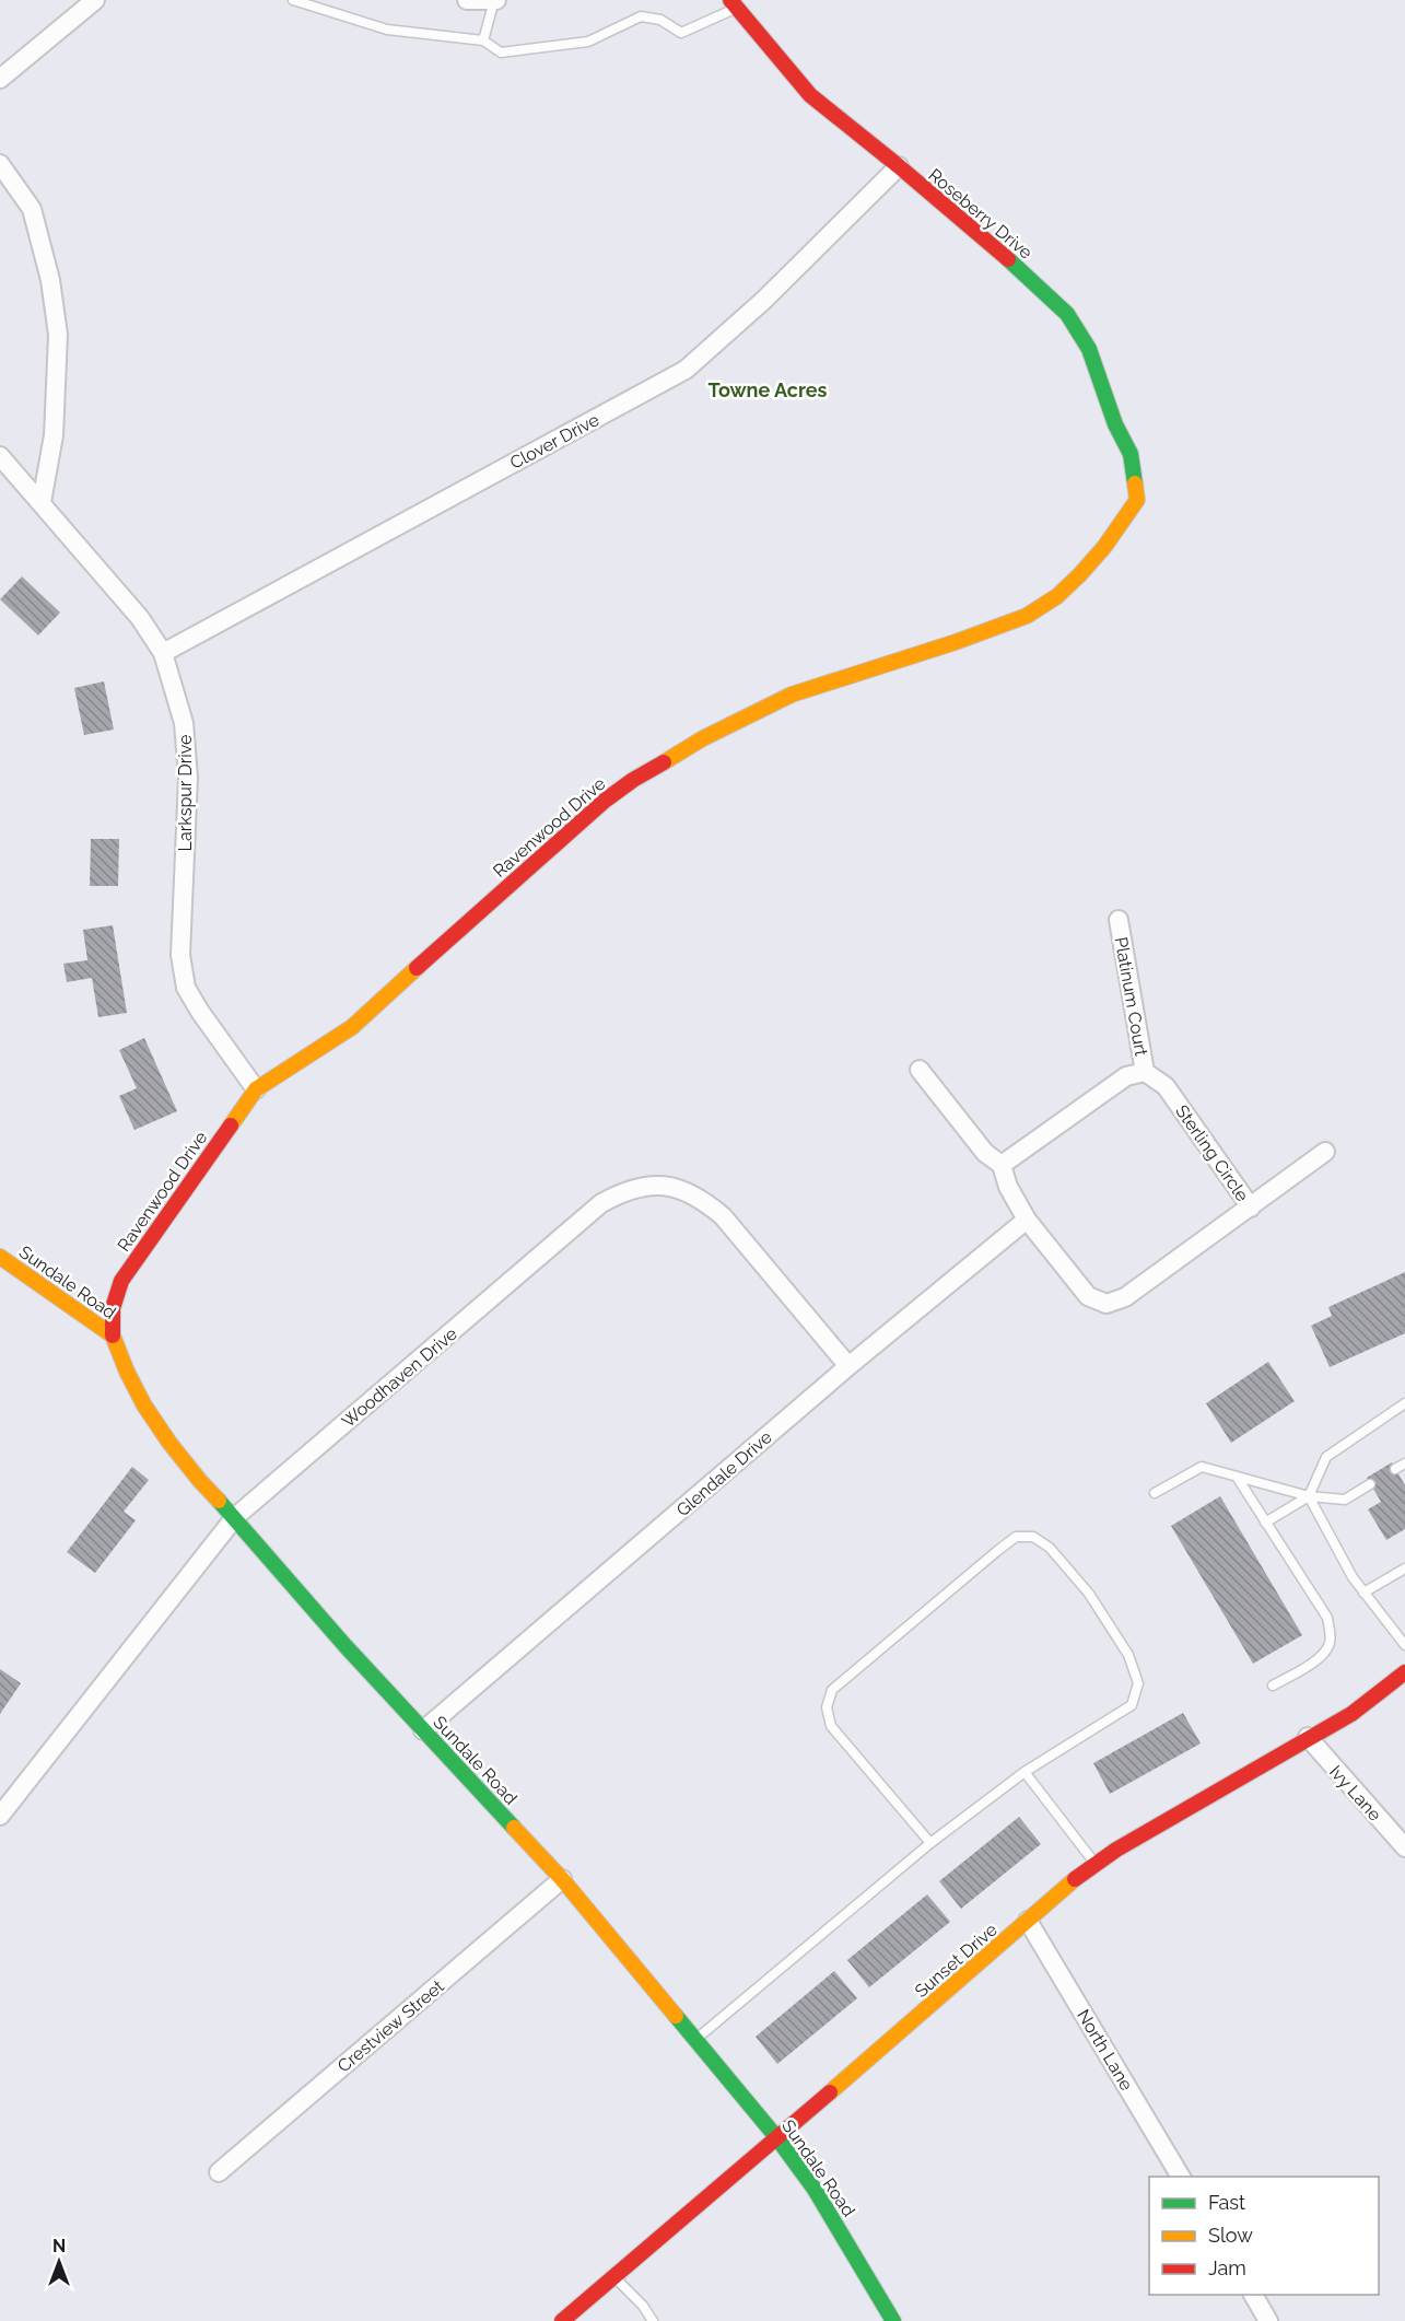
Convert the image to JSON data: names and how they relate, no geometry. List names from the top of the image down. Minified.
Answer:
{"streets":{"street":["Roseberry Drive","Clover Drive","Larkspur Drive","Ravenwood Drive","Platinum Court","Sterling Circle","Sundale Road","Woodhaven Drive","Glendale Drive","Ivy Lane","Sunset Drive","Crestview Street","North Lane"]},"crossings":[["Roseberry Drive","Clover Drive"],["Roseberry Drive","Ravenwood Drive"],["Clover Drive","Larkspur Drive"],["Larkspur Drive","Ravenwood Drive"],["Ravenwood Drive","Sundale Road"],["Platinum Court","Sterling Circle"],["Sterling Circle","Glendale Drive"],["Sundale Road","Woodhaven Drive"],["Sundale Road","Glendale Drive"],["Sundale Road","Sunset Drive"],["Sundale Road","Crestview Street"],["Woodhaven Drive","Glendale Drive"],["Ivy Lane","Sunset Drive"],["Sunset Drive","North Lane"]],"districts":["Towne Acres"],"legend":["Fast","Slow","Jam"],"north":"top"}
